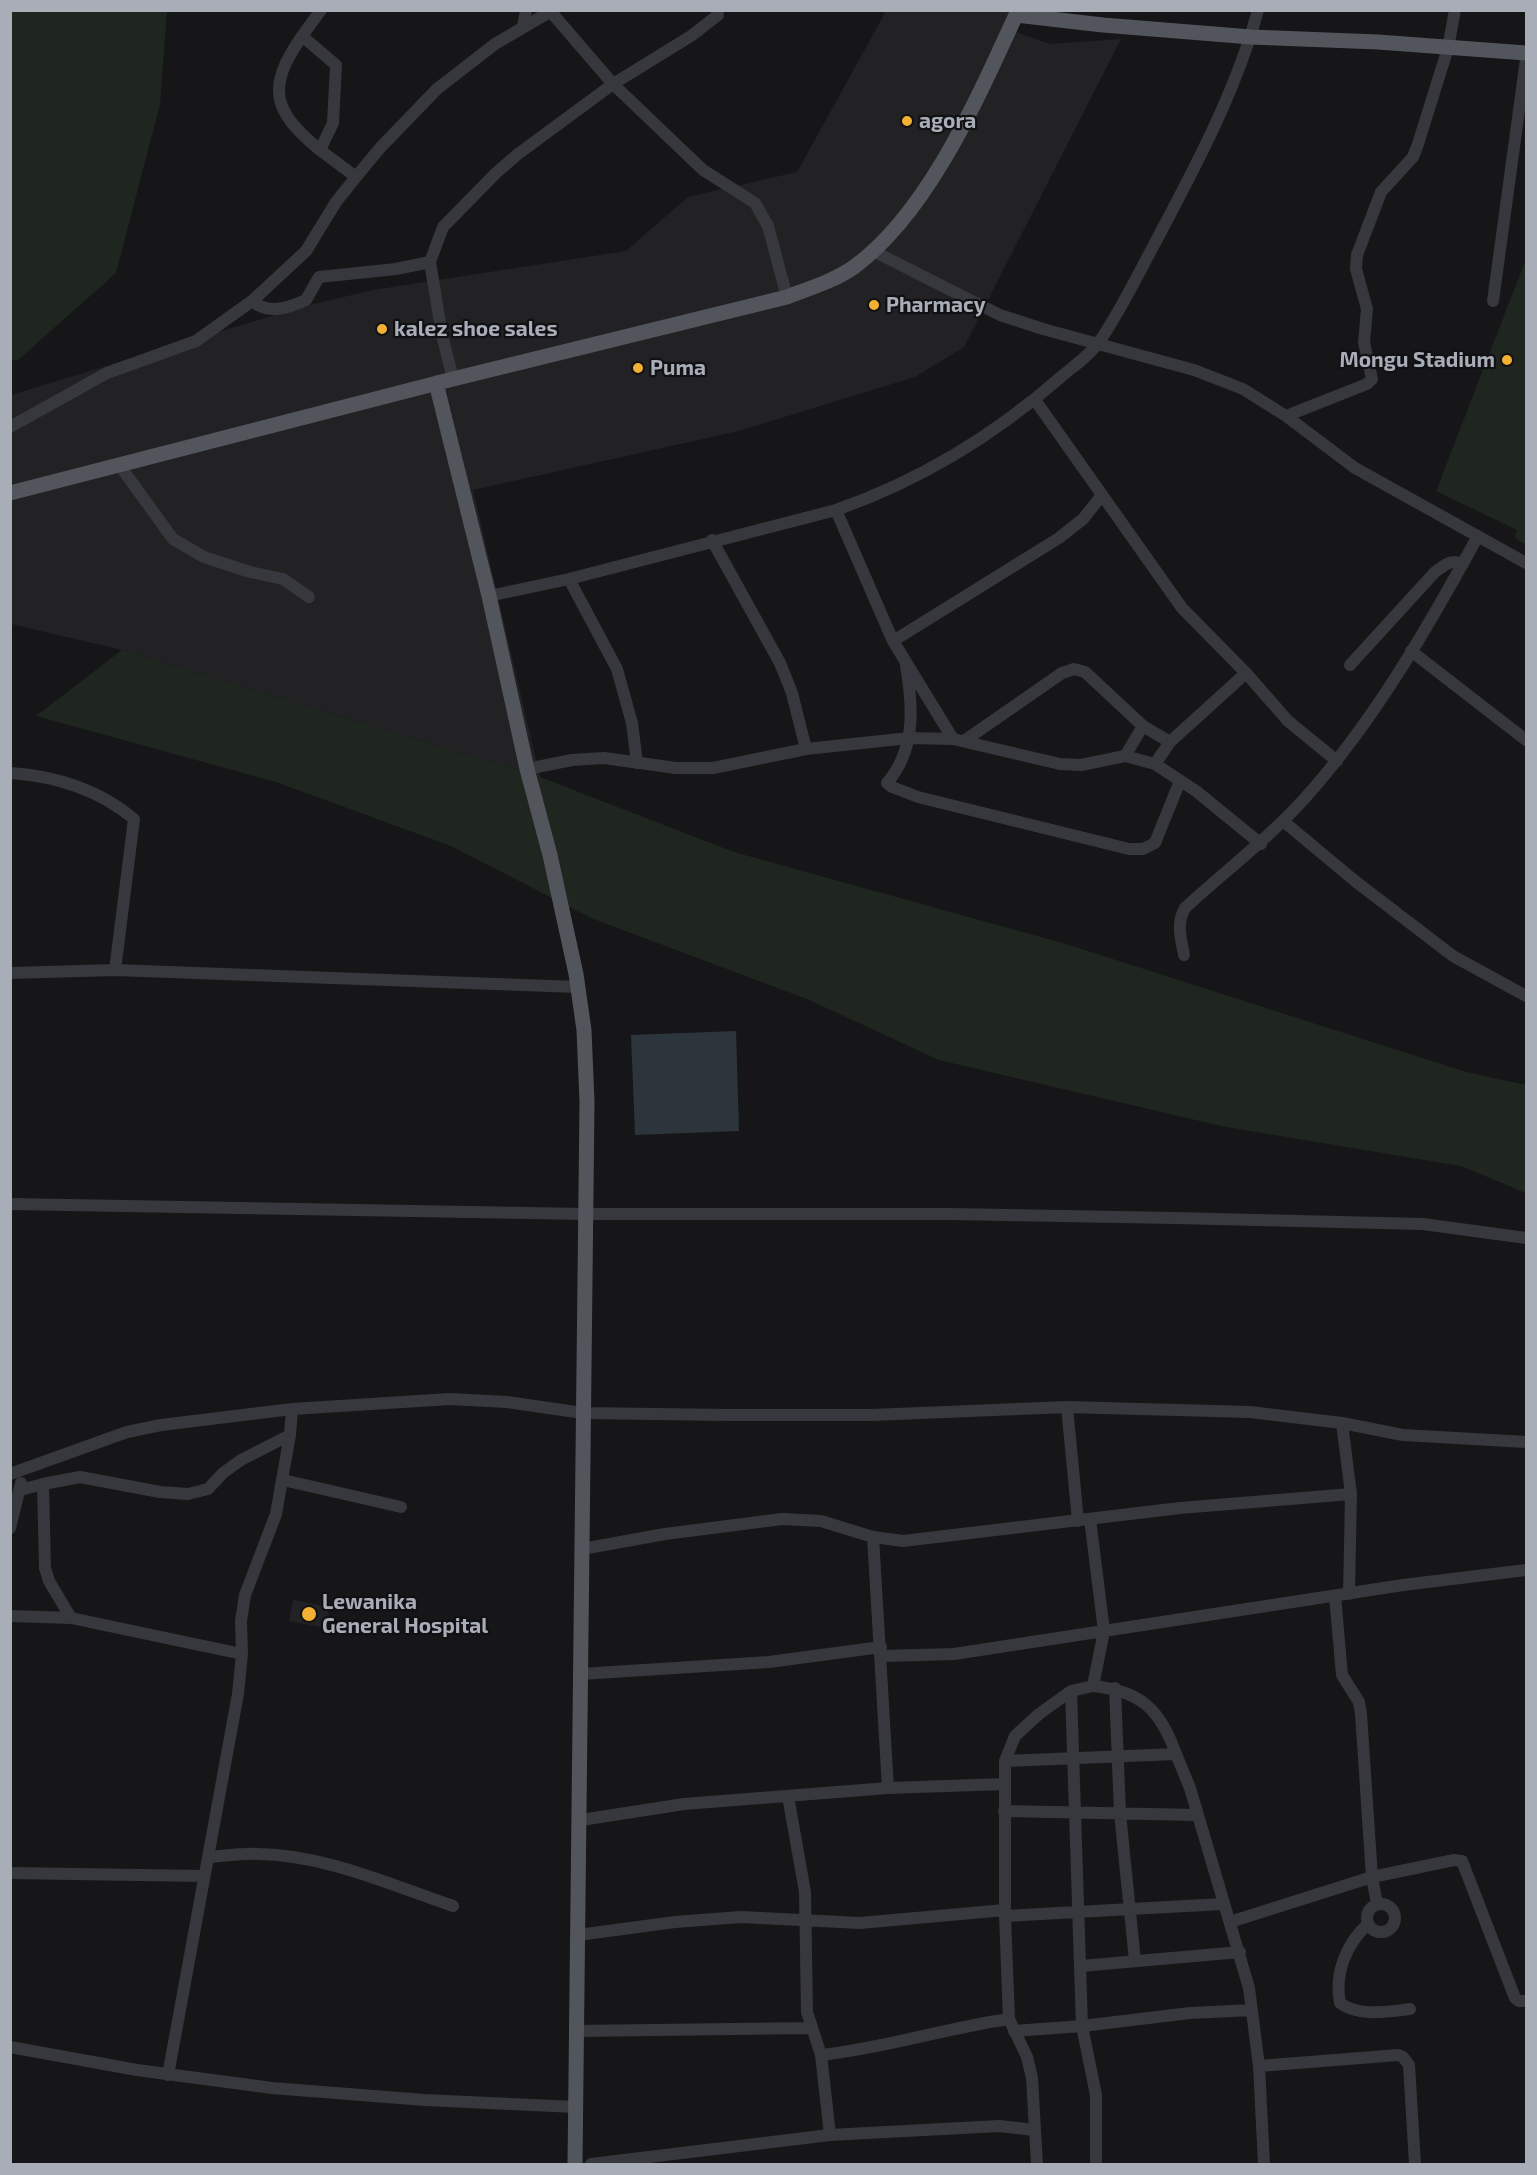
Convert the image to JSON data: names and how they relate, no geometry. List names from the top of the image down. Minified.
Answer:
{"places":["agora","Pharmacy","kalez shoe sales","Mongu Stadium","Puma","Lewanika General Hospital"]}
